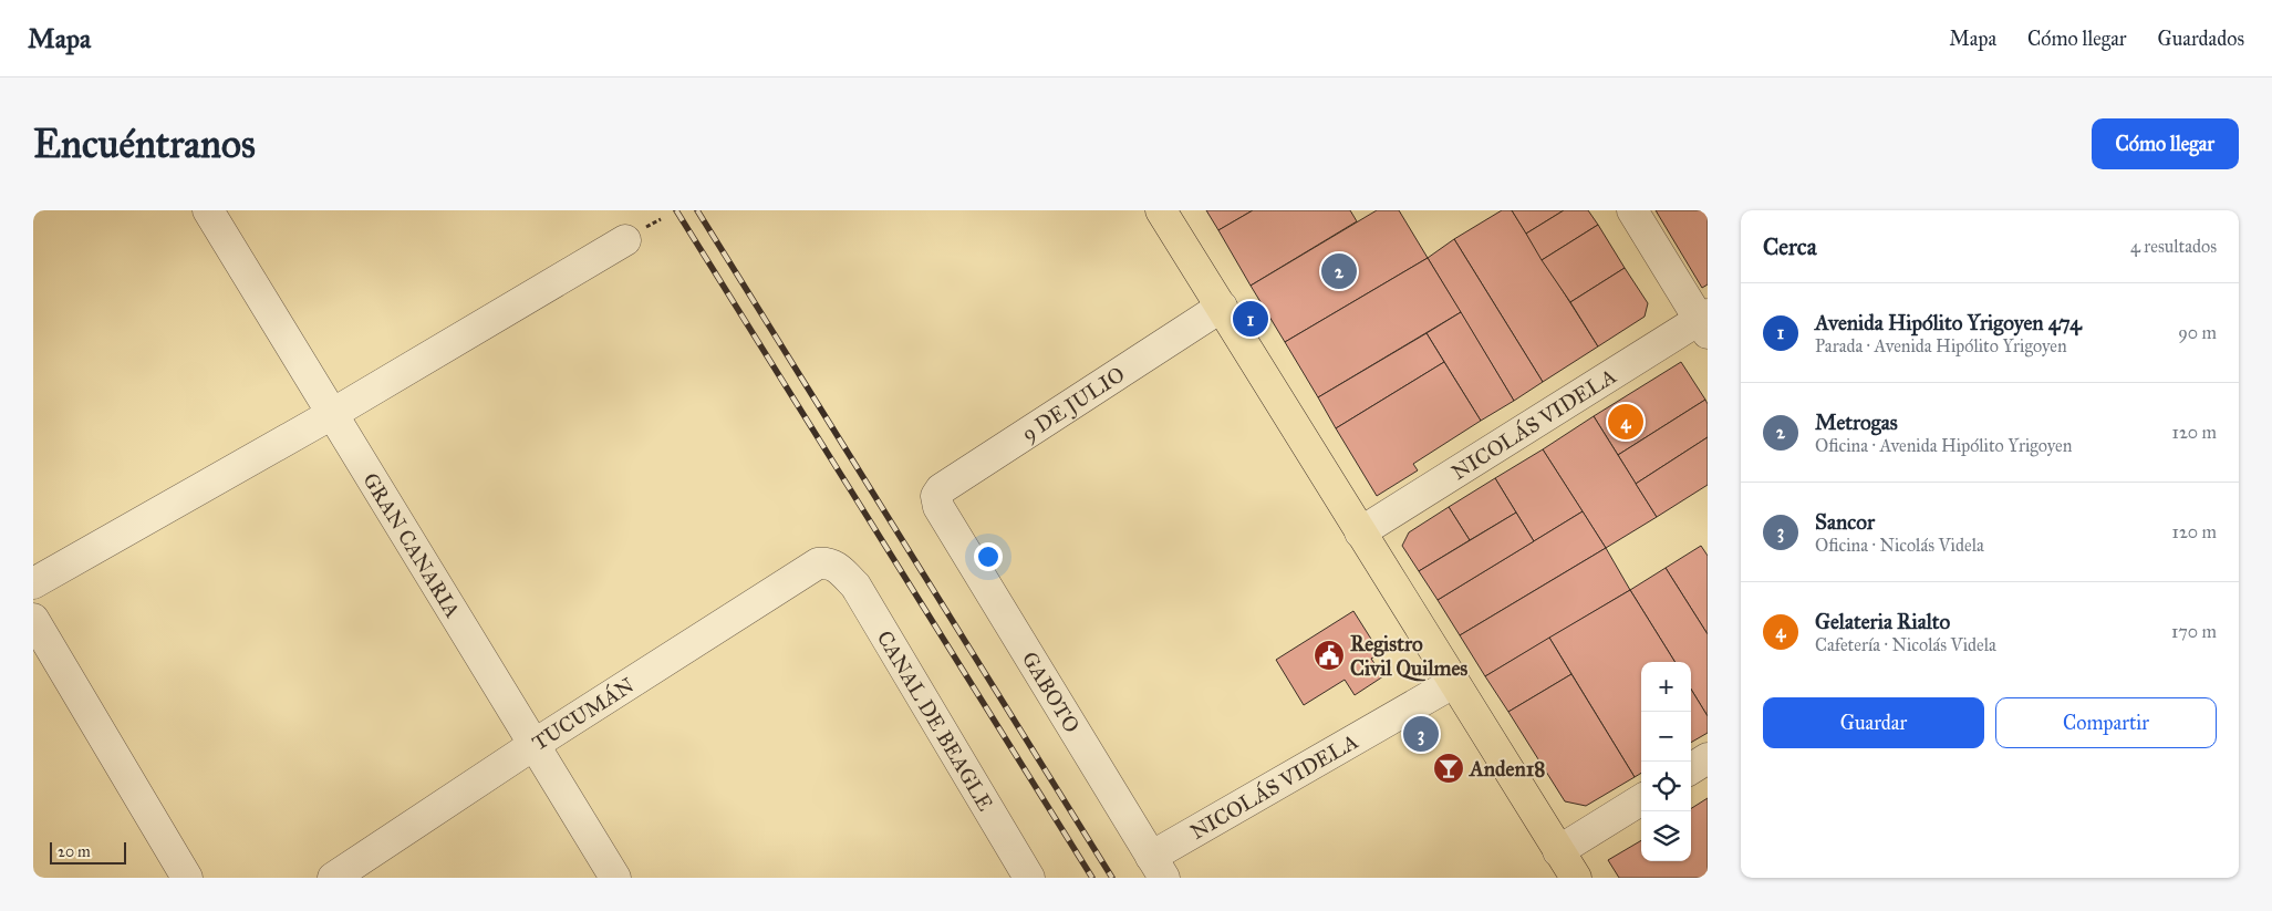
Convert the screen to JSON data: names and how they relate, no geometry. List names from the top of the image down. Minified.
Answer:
{"streets":{"street":["9 DE JULIO","NICOLÁS VIDELA","GRAN CANARIA","GABOTO","TUCUMÁN","CANAL DE BEAGLE"]},"crossings":[["9 DE JULIO","GABOTO"],["NICOLÁS VIDELA","GABOTO"],["GRAN CANARIA","TUCUMÁN"],["TUCUMÁN","CANAL DE BEAGLE"]],"places":{"public building":["Registro Civil Quilmes"],"bar":["Anden18"]},"scale_bar":"20 m","page":{"header":"Mapa","nav":["Mapa","Cómo llegar","Guardados"],"buttons":["Cómo llegar",["Guardar","Compartir"]],"title":"Encuéntranos","heading":["Cerca","4 resultados"],"pins":["2","1","4","3"],"list":[{"mark":"1","name":"Avenida Hipólito Yrigoyen 474","note":"Parada · Avenida Hipólito Yrigoyen","value":"90 m"},{"mark":"2","name":"Metrogas","note":"Oficina · Avenida Hipólito Yrigoyen","value":"120 m"},{"mark":"3","name":"Sancor","note":"Oficina · Nicolás Videla","value":"120 m"},{"mark":"4","name":"Gelateria Rialto","note":"Cafetería · Nicolás Videla","value":"170 m"}],"map_buttons":["+","−"],"scale":"20 m"}}
